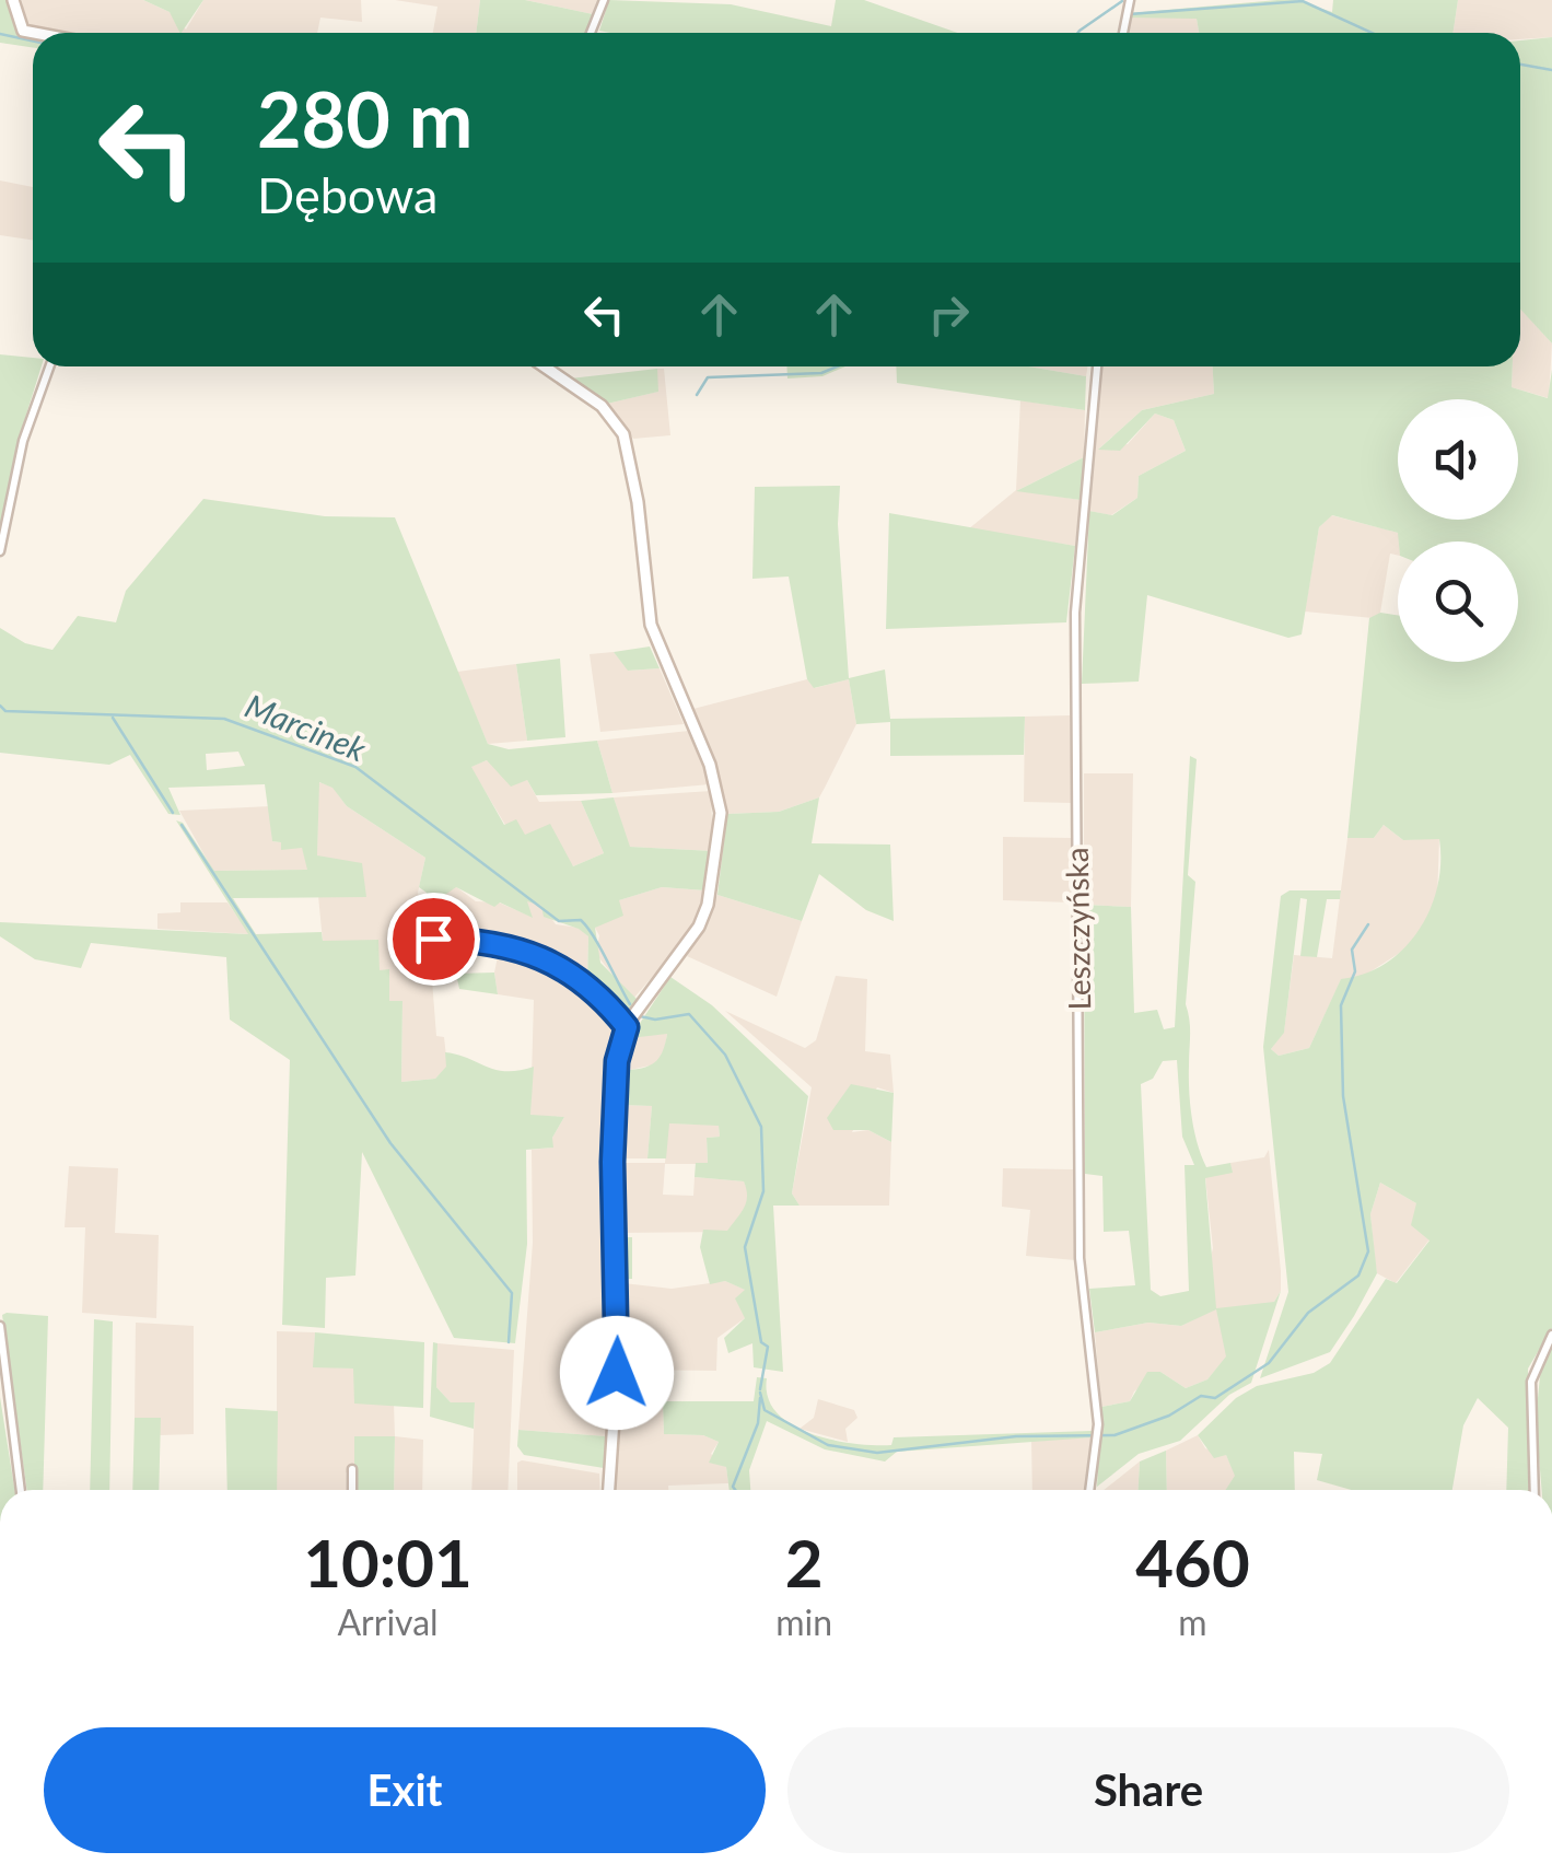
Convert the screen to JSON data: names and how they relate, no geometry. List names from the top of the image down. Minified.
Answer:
{"streets":{"street":["Leszczyńska"]},"water":["Marcinek"],"page":{"turn":["280 m","Dębowa"],"eta":["10:01","Arrival","2","min","460","m"],"buttons":["Exit","Share"]}}
